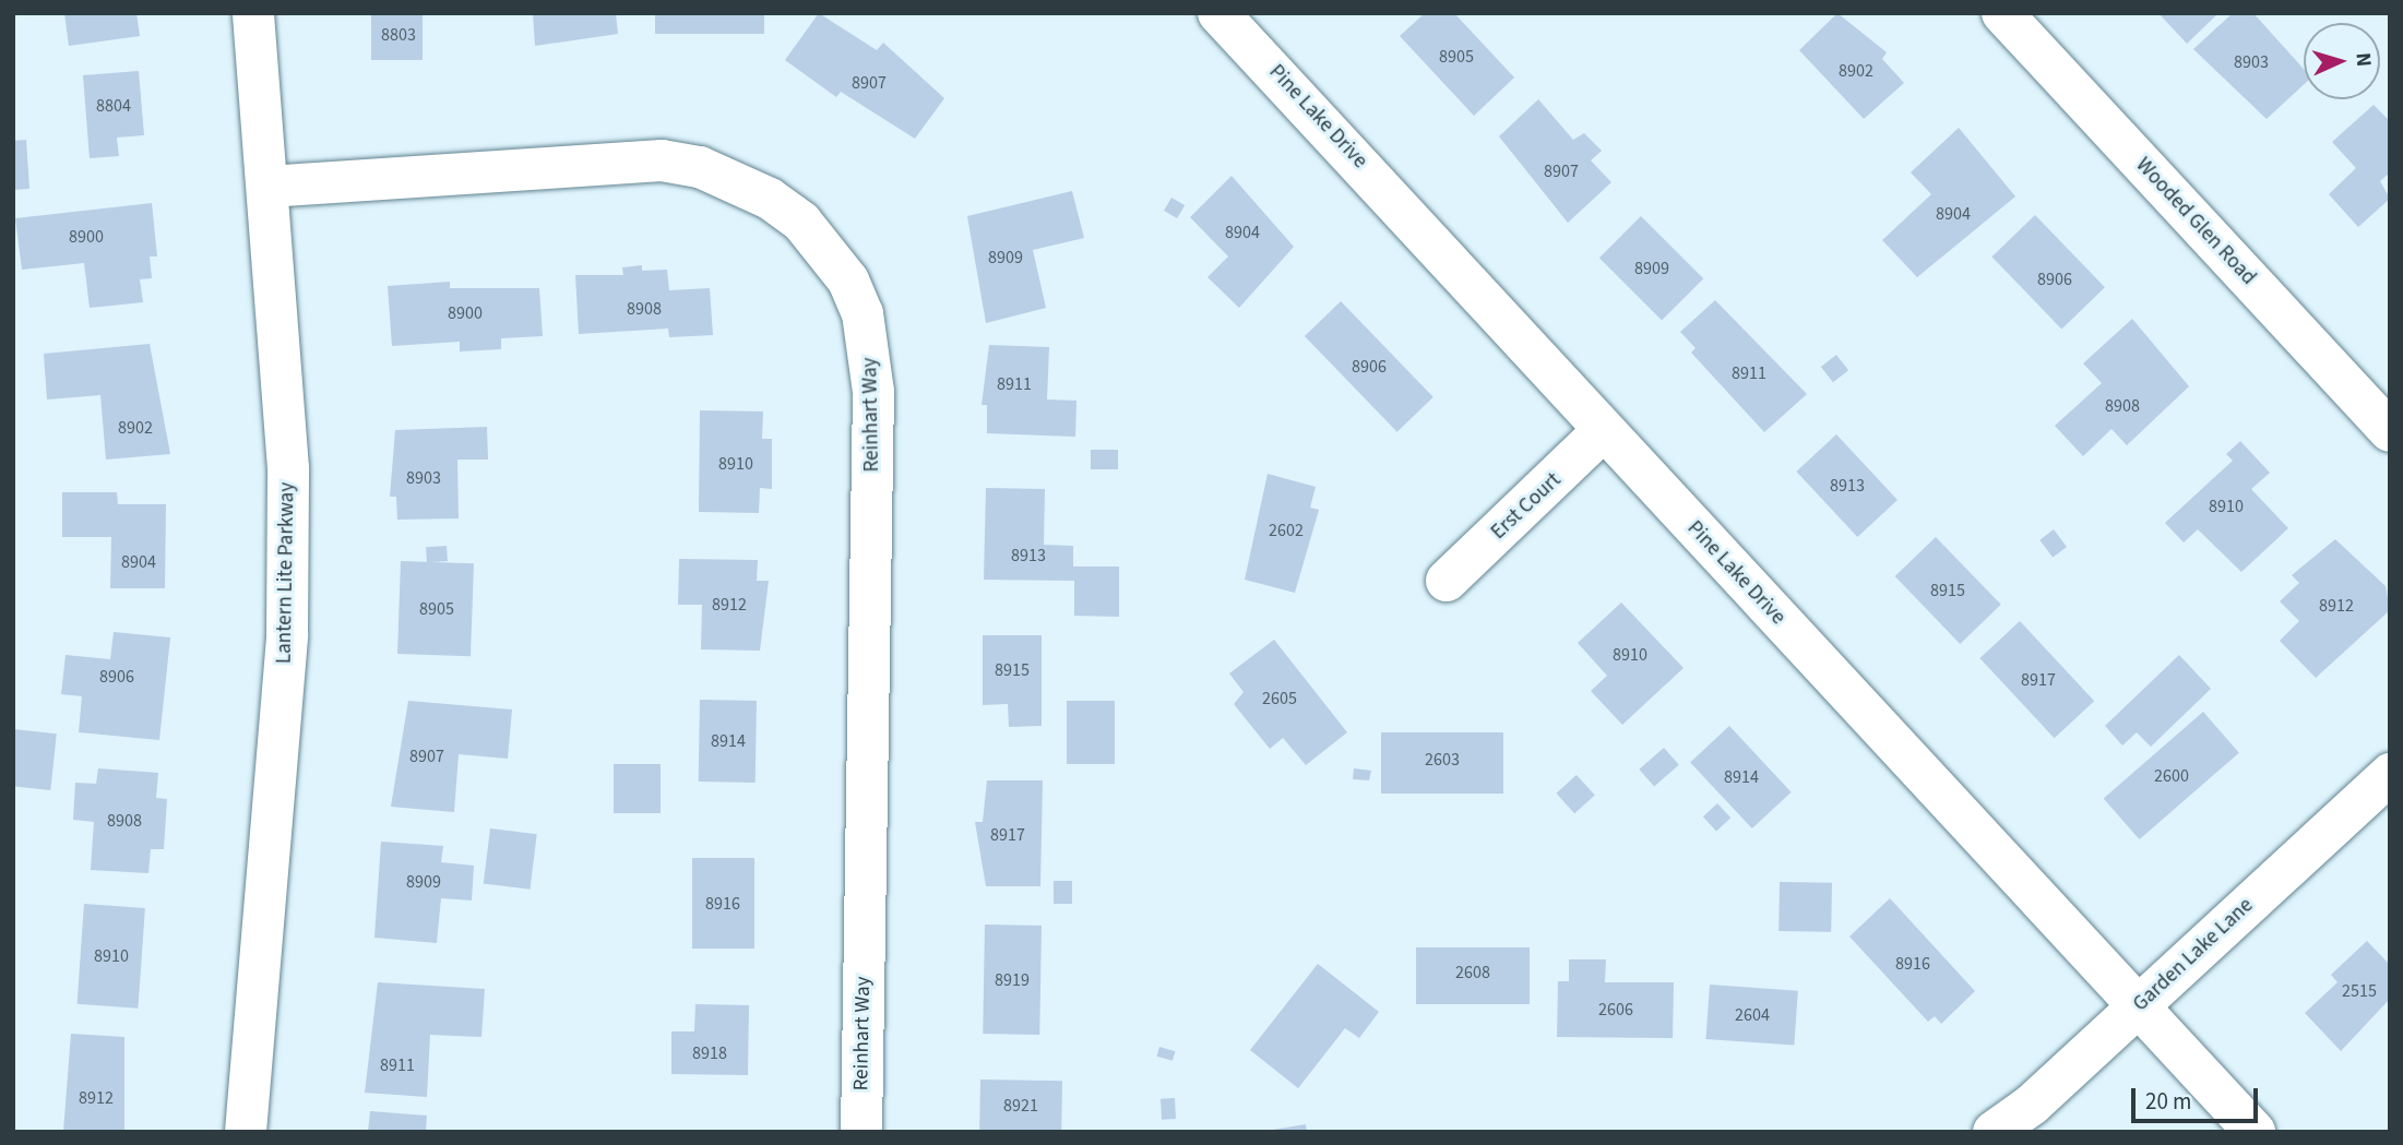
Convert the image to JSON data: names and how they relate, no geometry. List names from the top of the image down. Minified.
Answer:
{"streets":{"street":["Pine Lake Drive","Wooded Glen Road","Reinhart Way","Erst Court","Lantern Lite Parkway","Garden Lake Lane"]},"crossings":[["Pine Lake Drive","Erst Court"],["Pine Lake Drive","Garden Lake Lane"],["Reinhart Way","Lantern Lite Parkway"]],"house_numbers":["8803","8905","8903","8902","8907","8804","8907","8904","8904","8900","8909","8909","8906","8908","8900","8906","8911","8911","8908","8902","8910","8903","8913","8910","2602","8913","8904","8915","8912","8912","8905","8910","8915","8906","8917","2605","8914","8907","2603","2600","8914","8908","8917","8909","8916","8910","8916","2608","8919","2515","2606","2604","8918","8911","8912","8921"],"scale_bar":"20 m","north":"right"}
